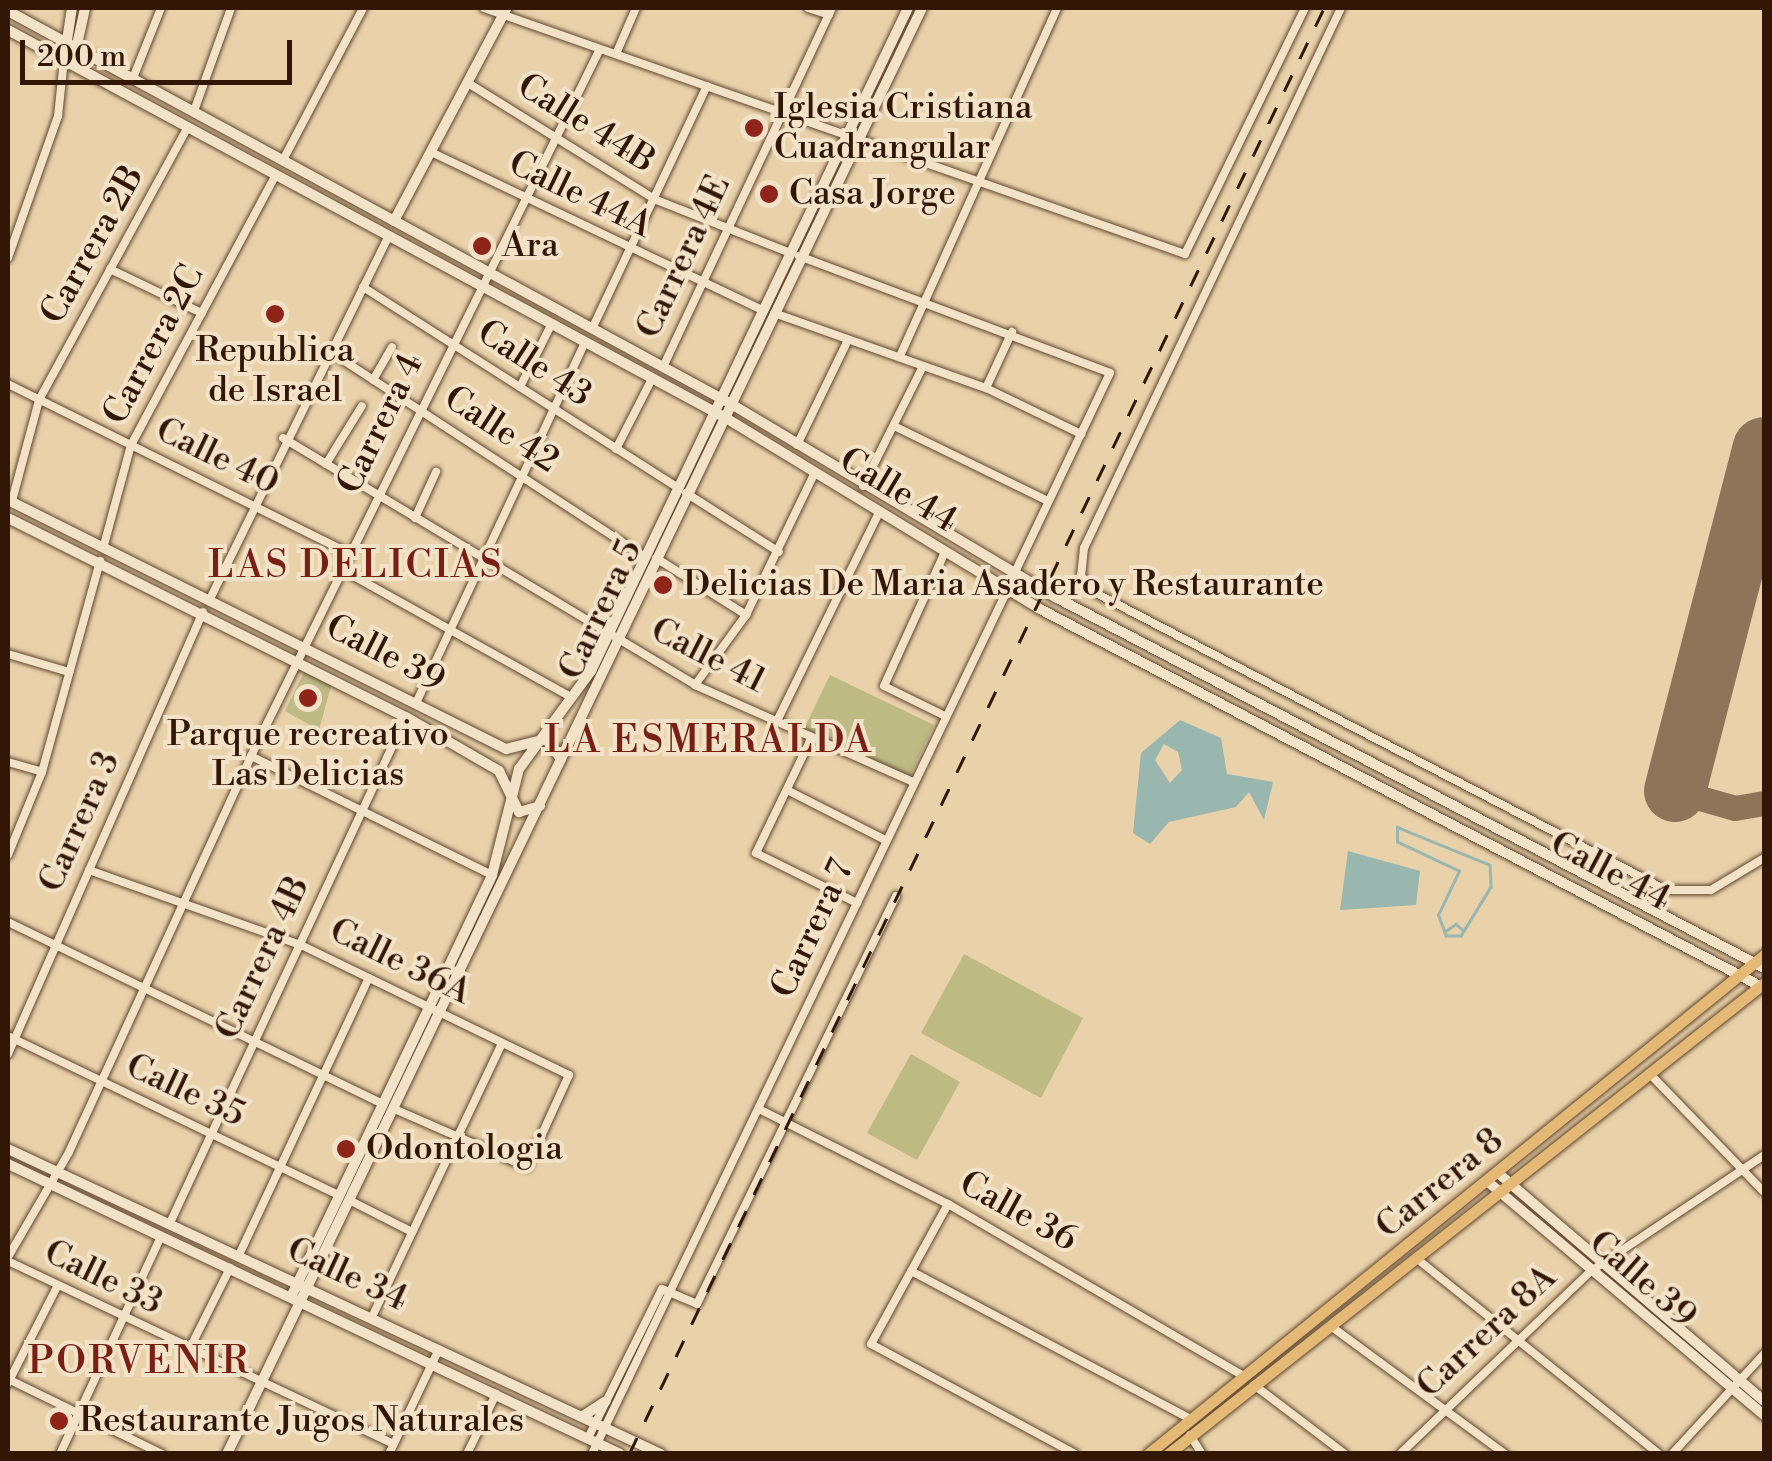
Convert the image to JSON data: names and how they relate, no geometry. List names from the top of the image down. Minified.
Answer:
{"streets":{"main road":["Calle 44","Carrera 5","Calle 39","Carrera 8","Calle 34"],"street":["Calle 44B","Calle 44A","Carrera 2B","Carrera 4E","Carrera 2C","Calle 43","Carrera 4","Calle 42","Calle 40","Calle 41","Carrera 3","Carrera 7","Carrera 4B","Calle 36A","Calle 35","Calle 36","Calle 33","Carrera 8A"]},"crossings":[["Calle 44B","Calle 44A"],["Calle 44B","Carrera 4E"],["Calle 44B","Carrera 4"],["Calle 44B","Carrera 5"],["Calle 44A","Carrera 4E"],["Calle 44A","Carrera 4"],["Calle 44A","Carrera 5"],["Carrera 2B","Calle 40"],["Carrera 2B","Calle 44"],["Carrera 2B","Calle 39"],["Carrera 4E","Calle 43"],["Carrera 4E","Calle 44"],["Carrera 2C","Calle 40"],["Carrera 2C","Calle 44"],["Carrera 2C","Calle 39"],["Calle 43","Carrera 4"],["Calle 43","Carrera 5"],["Carrera 4","Calle 42"],["Carrera 4","Calle 40"],["Carrera 4","Calle 44"],["Carrera 4","Calle 39"],["Carrera 4","Calle 41"],["Carrera 4","Calle 36A"],["Carrera 4","Calle 35"],["Carrera 4","Calle 34"],["Carrera 4","Calle 33"],["Calle 42","Carrera 5"],["Calle 44","Carrera 5"],["Calle 44","Carrera 7"],["Calle 44","Carrera 8"],["Carrera 5","Calle 39"],["Carrera 5","Calle 41"],["Carrera 5","Calle 36A"],["Carrera 5","Calle 35"],["Carrera 5","Calle 34"],["Carrera 5","Calle 33"],["Calle 39","Carrera 3"],["Calle 39","Carrera 4B"],["Calle 39","Carrera 8"],["Calle 39","Carrera 8A"],["Calle 41","Carrera 7"],["Carrera 3","Calle 36A"],["Carrera 3","Calle 35"],["Carrera 7","Calle 36"],["Carrera 7","Calle 34"],["Carrera 4B","Calle 36A"],["Carrera 4B","Calle 35"],["Carrera 4B","Calle 34"],["Carrera 8","Calle 36"]],"districts":["LAS DELICIAS","LA ESMERALDA","PORVENIR"],"places":["Iglesia Cristiana Cuadrangular","Casa Jorge","Ara","Republica de Israel","Delicias De Maria Asadero y Restaurante","Parque recreativo Las Delicias","Odontologia","Restaurante Jugos Naturales"],"scale_bar":"200 m"}
